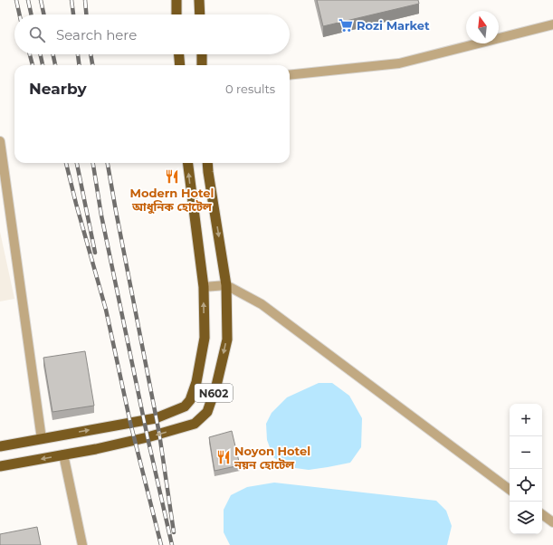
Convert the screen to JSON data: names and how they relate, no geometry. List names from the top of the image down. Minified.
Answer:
{"streets":{"highway":["N602"]},"places":{"supermarket":["Rozi Market"],"restaurant":["Modern Hotel আধুনিক হোটেল","Noyon Hotel নয়ন হোটেল"]},"north":"top","page":{"search":"Search here","heading":["Nearby","0 results"],"map_buttons":["+","−"]}}
